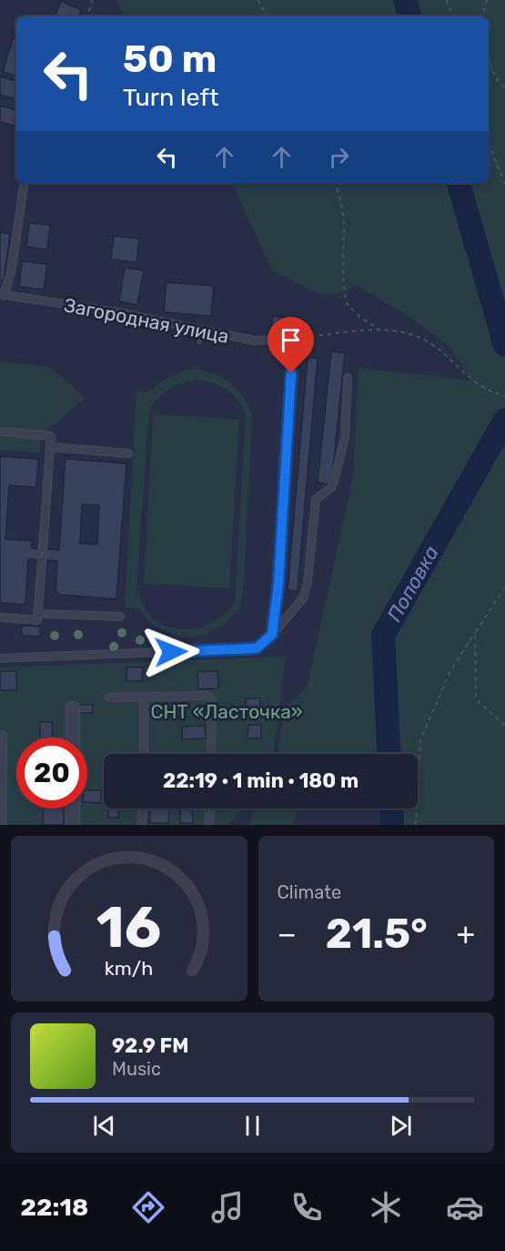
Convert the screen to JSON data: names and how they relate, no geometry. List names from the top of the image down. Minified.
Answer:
{"streets":{"lane":["Загородная улица"]},"water":["Поповка"],"parks":["СНТ «Ласточка»"],"page":{"turn":["50 m","Turn left"],"limit":"20","trip":"22:19 · 1 min · 180 m","tile":"Climate","heat":["−","21.5°","+"],"song":["92.9 FM","Music"],"tabs":"22:18","gauge":["16","km/h"]}}
